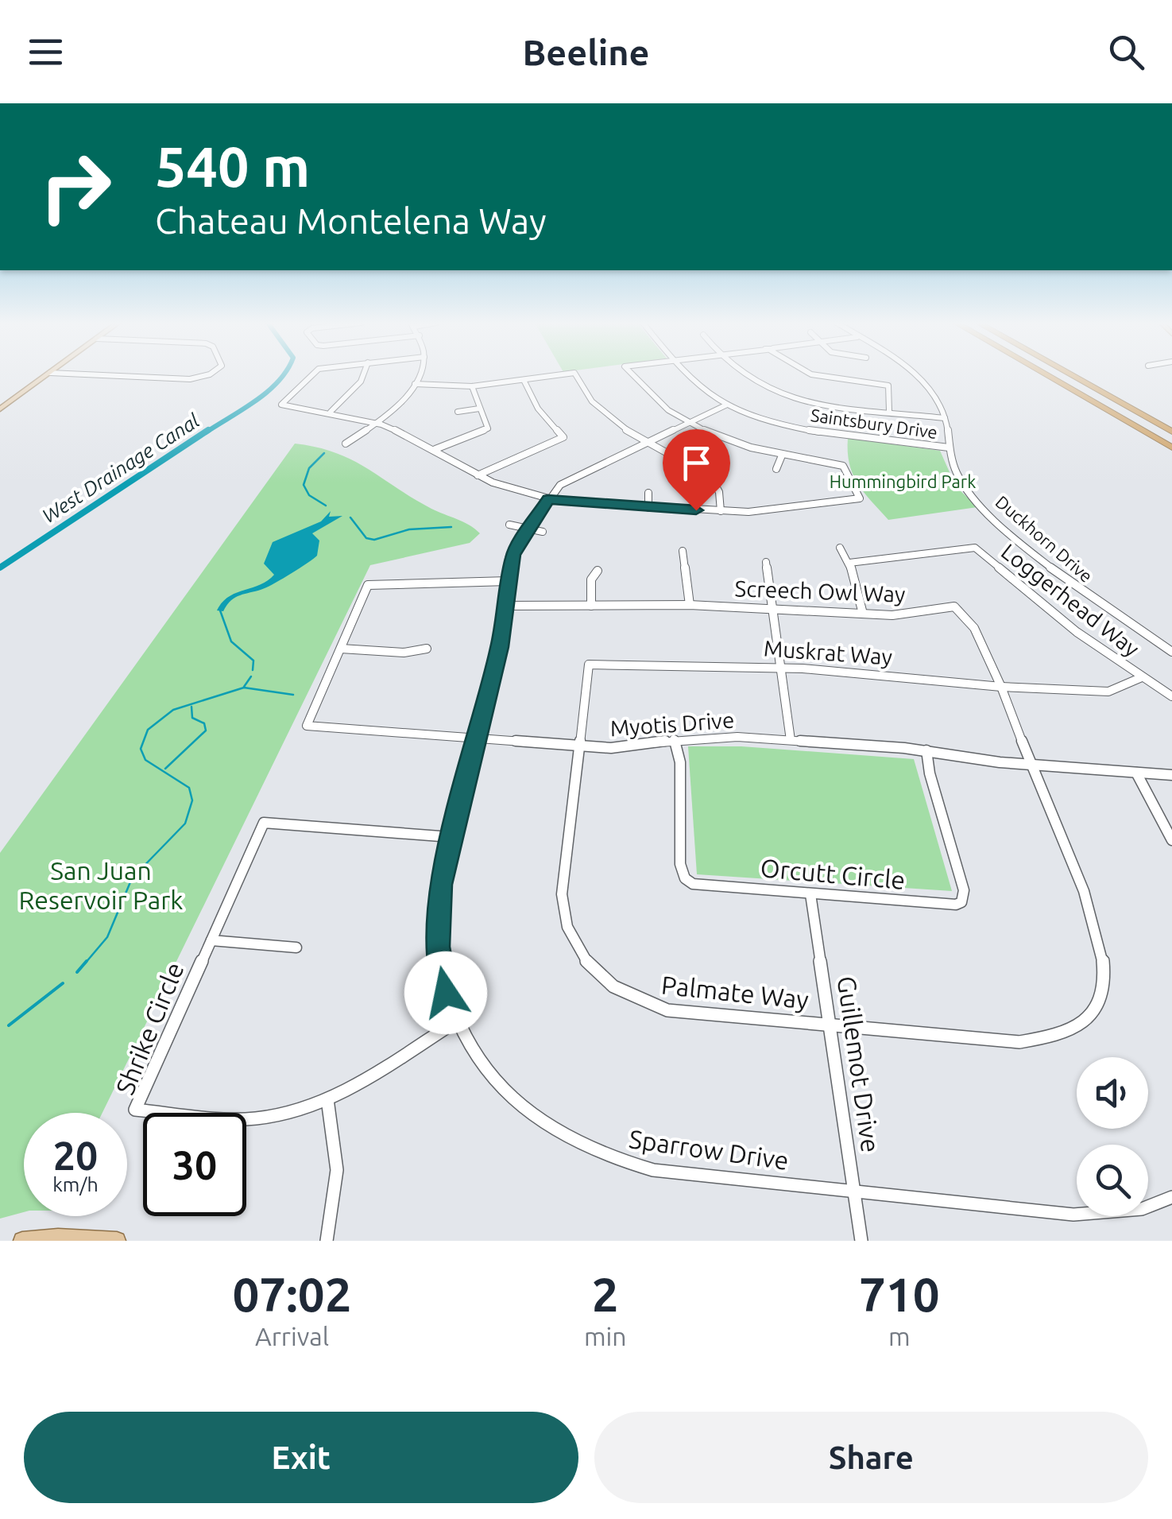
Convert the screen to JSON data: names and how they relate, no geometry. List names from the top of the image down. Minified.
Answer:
{"streets":{"street":["Saintsbury Drive","Duckhorn Drive","Screech Owl Way","Loggerhead Way","Muskrat Way","Myotis Drive","Orcutt Circle","Palmate Way","Shrike Circle","Guillemot Drive","Sparrow Drive"]},"crossings":[["Saintsbury Drive","Duckhorn Drive"],["Saintsbury Drive","Sparrow Drive"],["Screech Owl Way","Muskrat Way"],["Screech Owl Way","Myotis Drive"],["Screech Owl Way","Palmate Way"],["Screech Owl Way","Sparrow Drive"],["Loggerhead Way","Muskrat Way"],["Muskrat Way","Myotis Drive"],["Muskrat Way","Palmate Way"],["Myotis Drive","Orcutt Circle"],["Myotis Drive","Palmate Way"],["Myotis Drive","Sparrow Drive"],["Orcutt Circle","Guillemot Drive"],["Palmate Way","Guillemot Drive"],["Shrike Circle","Sparrow Drive"],["Guillemot Drive","Sparrow Drive"]],"water":["West Drainage Canal"],"parks":["Hummingbird Park","San Juan Reservoir Park"],"page":{"header":"Beeline","turn":["540 m","Chateau Montelena Way"],"speed":"20 km/h","limit":"30","eta":["07:02","Arrival","2","min","710","m"],"buttons":["Exit","Share"]}}
